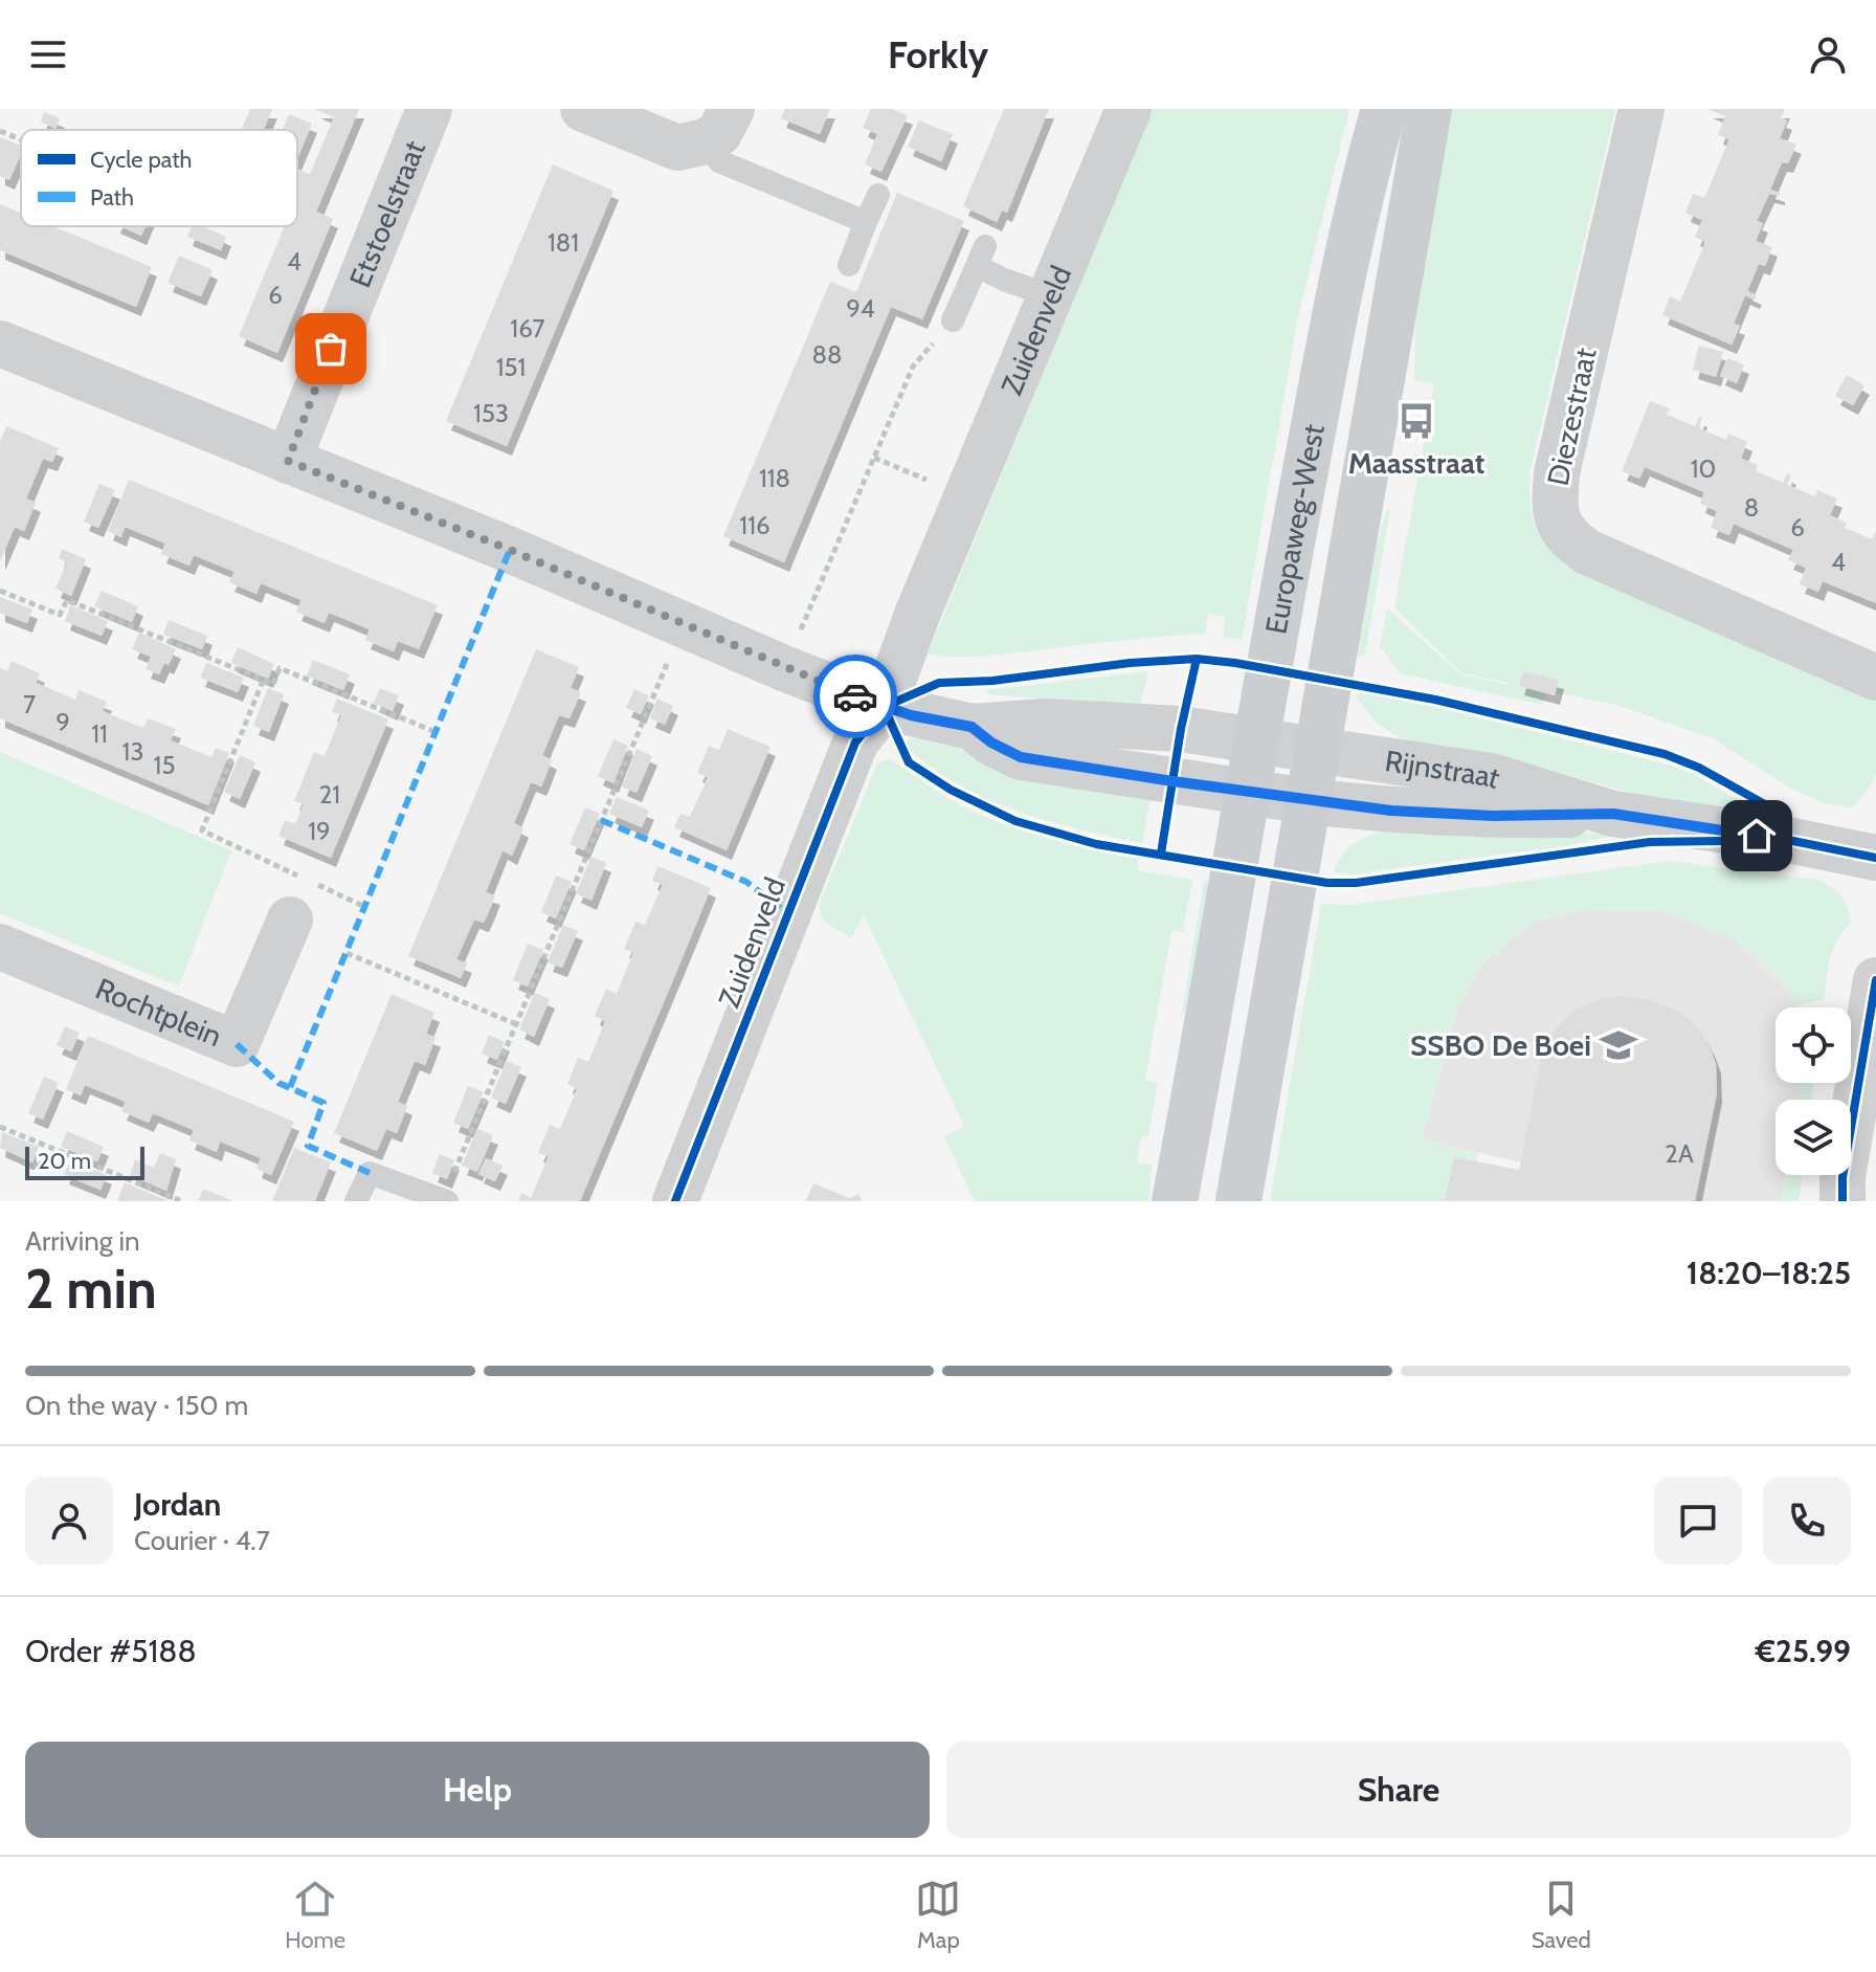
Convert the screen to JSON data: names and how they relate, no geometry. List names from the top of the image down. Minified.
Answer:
{"streets":{"main road":["Europaweg-West"],"street":["Etstoelstraat","Zuidenveld","Diezestraat","Rijnstraat","Rochtplein"]},"crossings":[["Europaweg-West","Rijnstraat"]],"places":{"bus stop":["Maasstraat"],"school or university":["SSBO De Boei"]},"house_numbers":["181","4","6","94","167","88","151","153","10","118","8","116","6","4","7","9","11","13","15","21","19","2A"],"legend":["Cycle path","Path"],"scale_bar":"20 m","page":{"header":"Forkly","scale":"20 m","heading":["2 min","Arriving in","18:20–18:25"],"panel":["Jordan","Courier · 4.7","Order #5188","€25.99"],"bar":"On the way · 150 m","buttons":["Help","Share"],"tabs":["Home","Map","Saved"]}}
